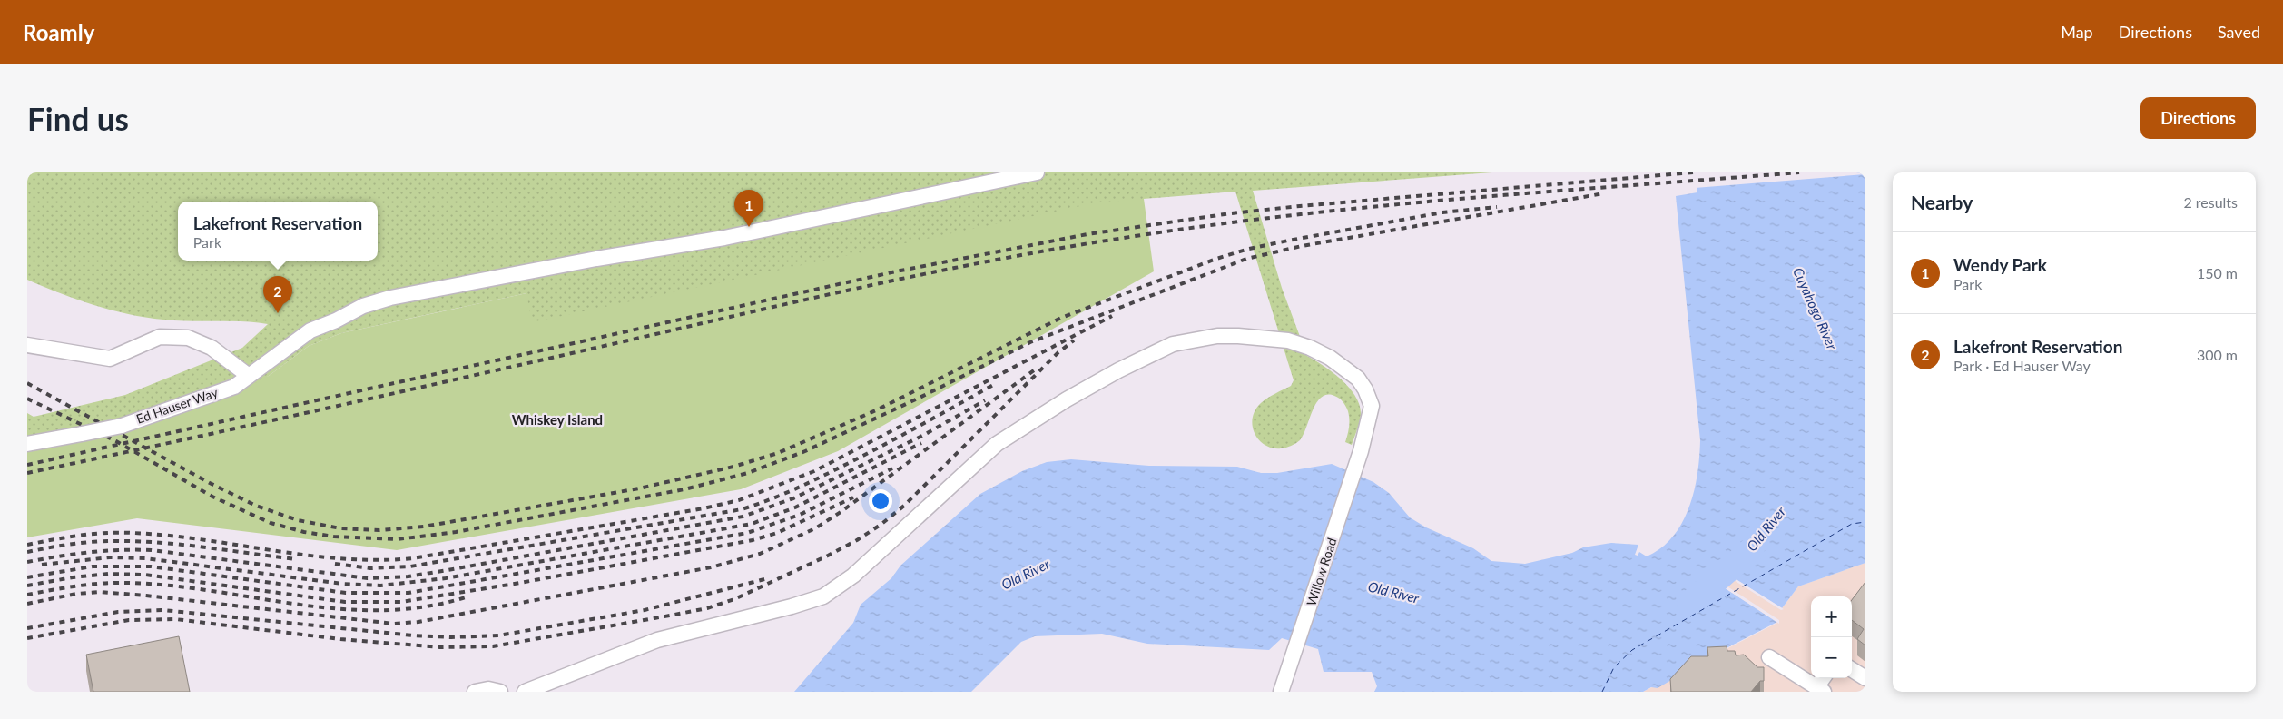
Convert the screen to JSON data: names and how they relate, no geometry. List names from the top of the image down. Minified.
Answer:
{"streets":{"street":["Ed Hauser Way","Willow Road"]},"districts":["Whiskey Island"],"water":["Cuyahoga River","Old River"],"page":{"header":"Roamly","nav":["Map","Directions","Saved"],"buttons":"Directions","title":"Find us","heading":["Nearby","2 results"],"pins":["1","2"],"popup":["Lakefront Reservation","Park"],"list":[{"mark":"1","name":"Wendy Park","note":"Park","value":"150 m"},{"mark":"2","name":"Lakefront Reservation","note":"Park · Ed Hauser Way","value":"300 m"}],"map_buttons":["+","−"]}}
